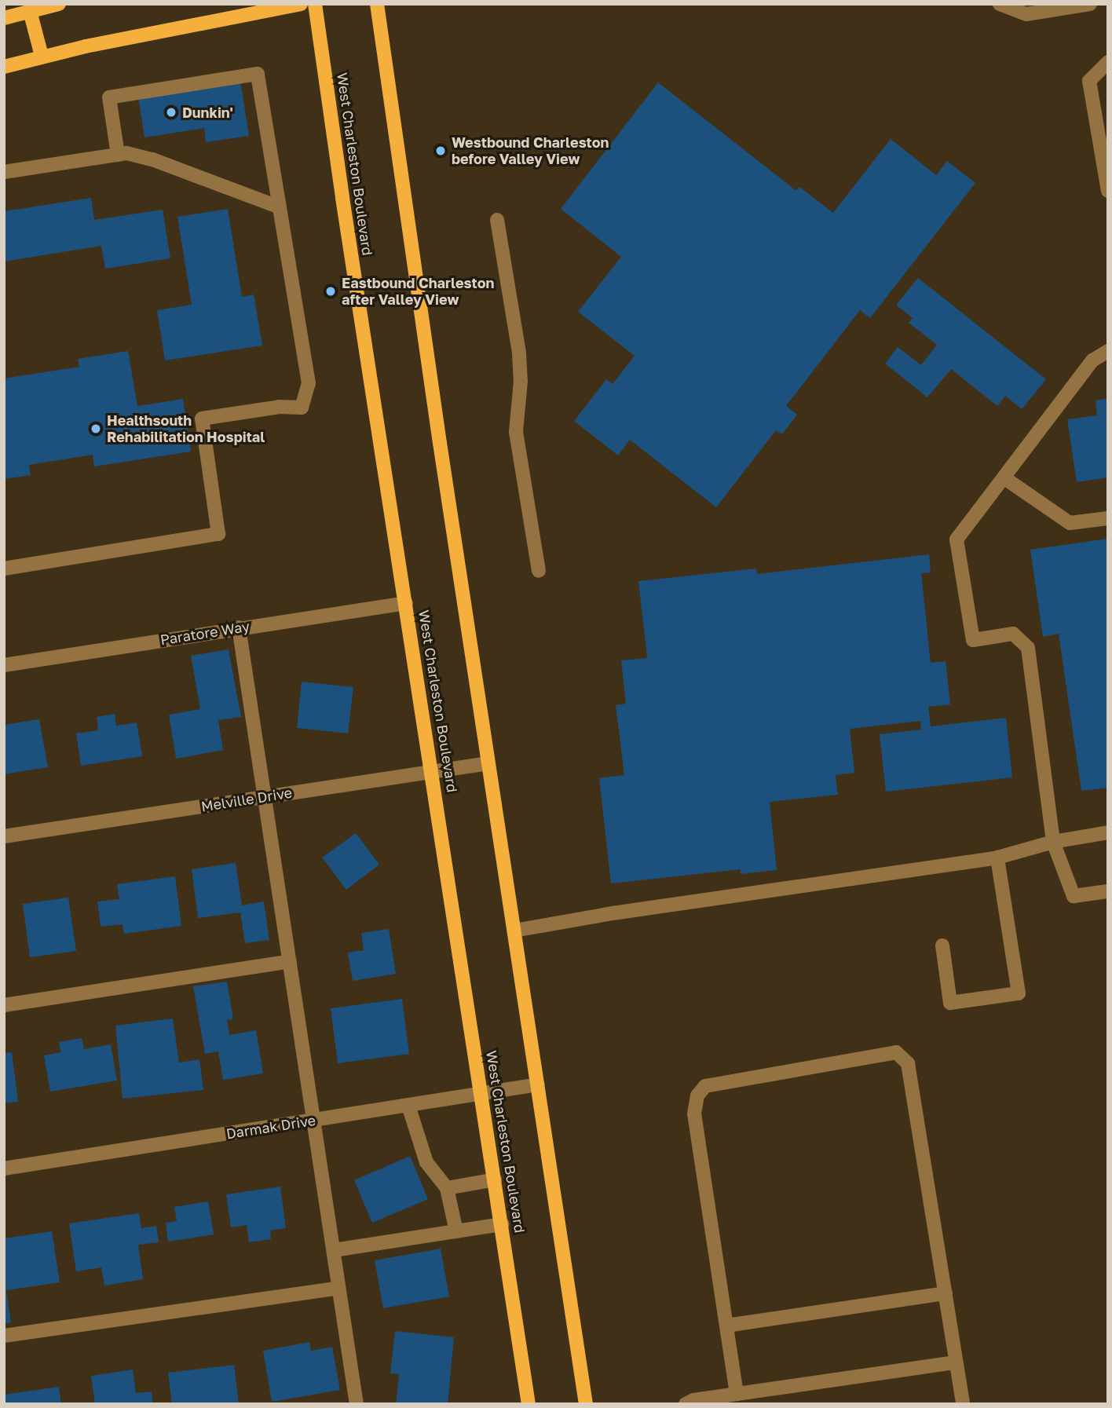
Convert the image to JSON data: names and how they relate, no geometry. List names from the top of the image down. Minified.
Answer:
{"streets":{"main road":["West Charleston Boulevard"],"street":["Paratore Way","Melville Drive","Darmak Drive"]},"crossings":[["West Charleston Boulevard","Paratore Way"],["West Charleston Boulevard","Melville Drive"],["West Charleston Boulevard","Darmak Drive"]],"places":["Dunkin'","Westbound Charleston before Valley View","Eastbound Charleston after Valley View","Healthsouth Rehabilitation Hospital"]}
